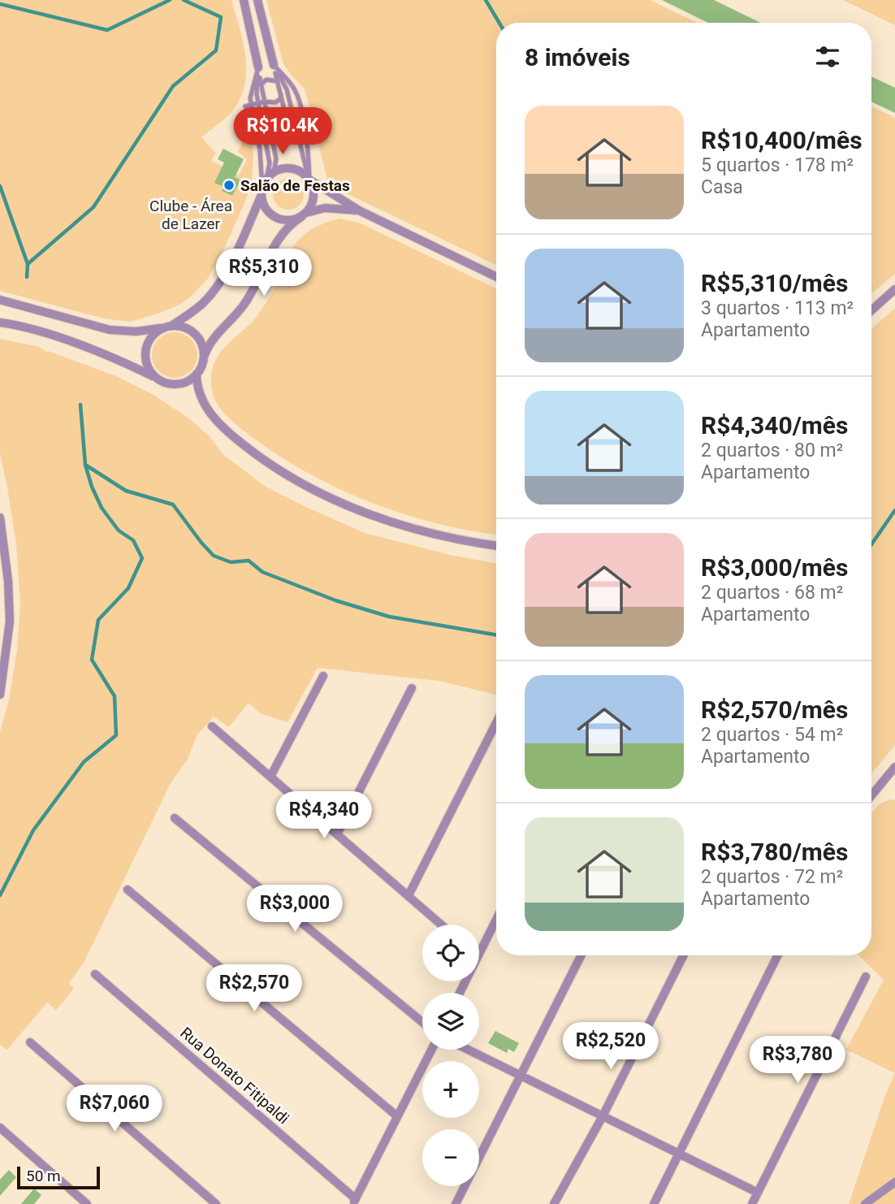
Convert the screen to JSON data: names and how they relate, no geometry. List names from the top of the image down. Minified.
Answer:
{"streets":{"street":["Rua Donato Fitipaldi"]},"parks":["Clube - Área de Lazer"],"places":["Salão de Festas"],"scale_bar":"50 m","page":{"heading":"8 imóveis","list":[{"name":"R$10,400/mês","note":"5 quartos · 178 m² · Casa"},{"name":"R$5,310/mês","note":"3 quartos · 113 m² · Apartamento"},{"name":"R$4,340/mês","note":"2 quartos · 80 m² · Apartamento"},{"name":"R$3,000/mês","note":"2 quartos · 68 m² · Apartamento"},{"name":"R$2,570/mês","note":"2 quartos · 54 m² · Apartamento"},{"name":"R$3,780/mês","note":"2 quartos · 72 m² · Apartamento"}],"price":["R$10.4K","R$5,310","R$4,340","R$3,000","R$2,570","R$2,520","R$3,780","R$7,060"],"map_buttons":["+","−"],"scale":"50 m"}}
